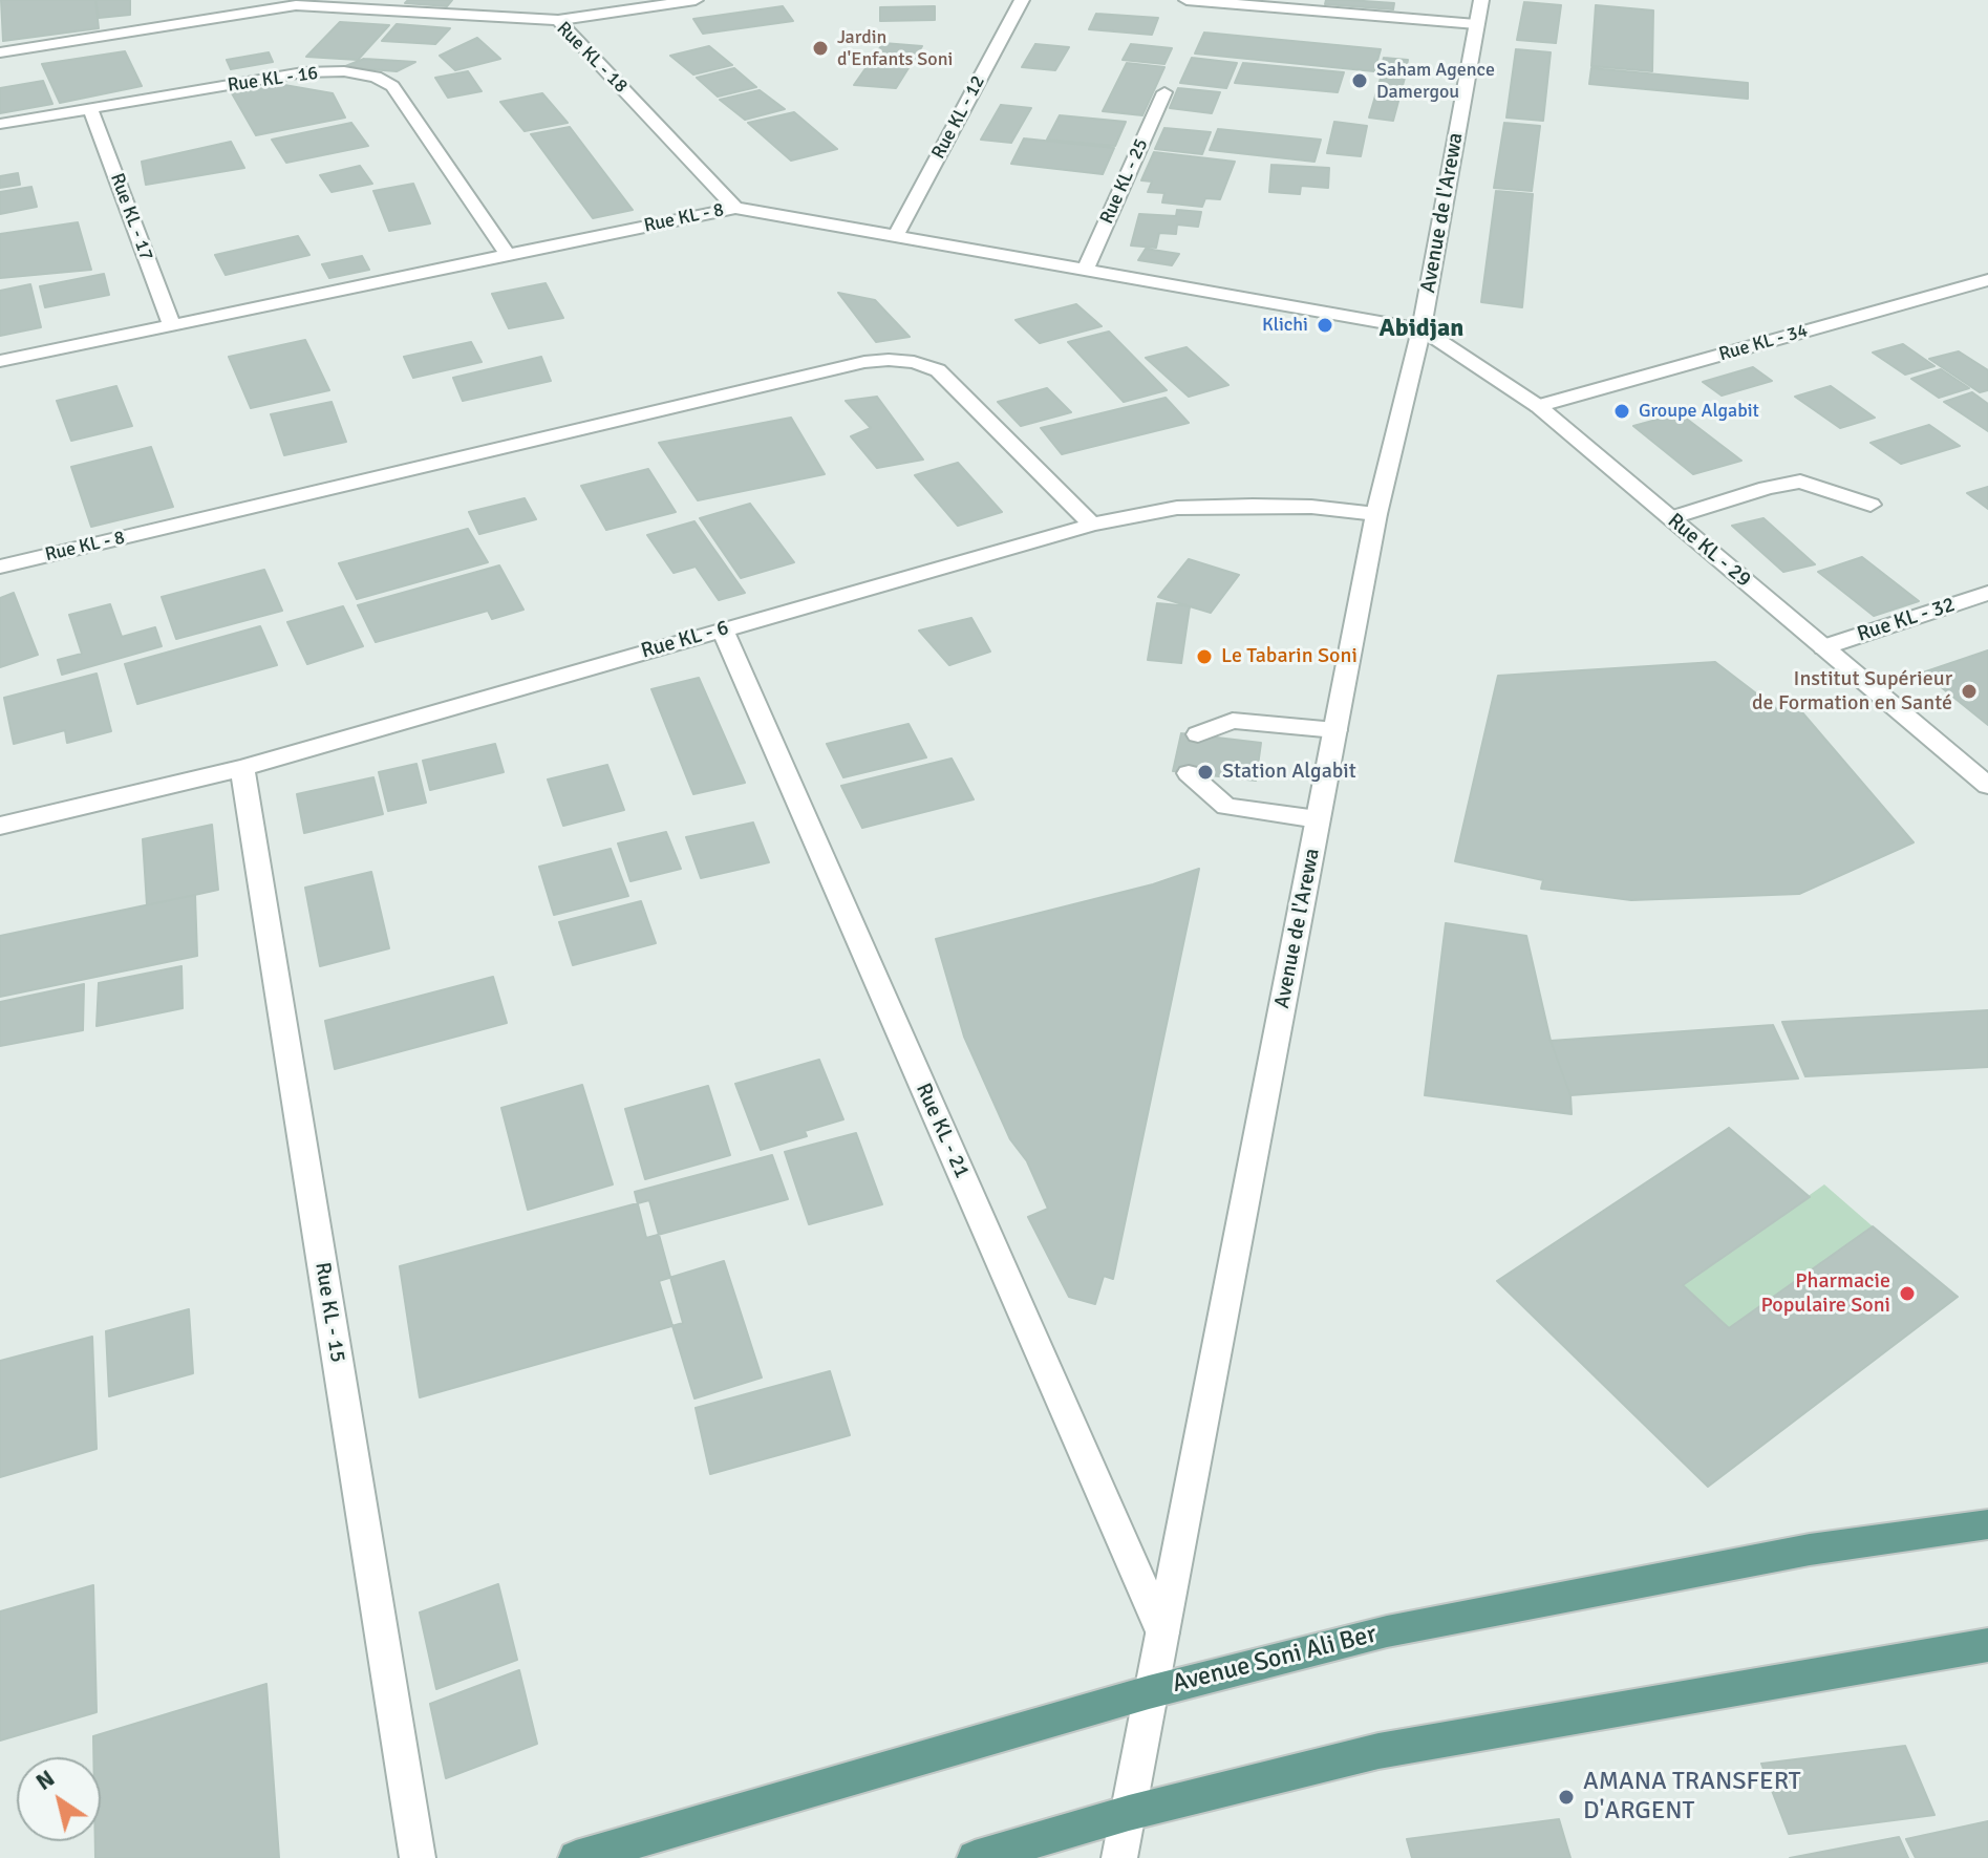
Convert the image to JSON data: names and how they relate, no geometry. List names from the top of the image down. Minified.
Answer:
{"streets":{"main road":["Avenue Soni Ali Ber"],"street":["Rue KL - 18","Rue KL - 16","Rue KL - 12","Rue KL - 25","Avenue de l'Arewa","Rue KL - 17","Rue KL - 8","Rue KL - 34","Rue KL - 29","Rue KL - 32","Rue KL - 6","Rue KL - 21","Rue KL - 15"]},"crossings":[["Rue KL - 18","Rue KL - 8"],["Rue KL - 16","Rue KL - 17"],["Rue KL - 16","Rue KL - 8"],["Rue KL - 12","Rue KL - 8"],["Rue KL - 25","Rue KL - 8"],["Avenue de l'Arewa","Rue KL - 8"],["Avenue de l'Arewa","Rue KL - 29"],["Avenue de l'Arewa","Rue KL - 6"],["Avenue de l'Arewa","Rue KL - 21"],["Avenue de l'Arewa","Avenue Soni Ali Ber"],["Rue KL - 17","Rue KL - 8"],["Rue KL - 8","Rue KL - 29"],["Rue KL - 8","Rue KL - 6"],["Rue KL - 34","Rue KL - 29"],["Rue KL - 29","Rue KL - 32"],["Rue KL - 6","Rue KL - 21"],["Rue KL - 6","Rue KL - 15"]],"districts":["Abidjan"],"places":["Jardin d'Enfants Soni","Saham Agence Damergou","Klichi","Groupe Algabit","Le Tabarin Soni","Institut Supérieur de Formation en Santé","Station Algabit","Pharmacie Populaire Soni","AMANA TRANSFERT D'ARGENT"],"north":"top left"}
